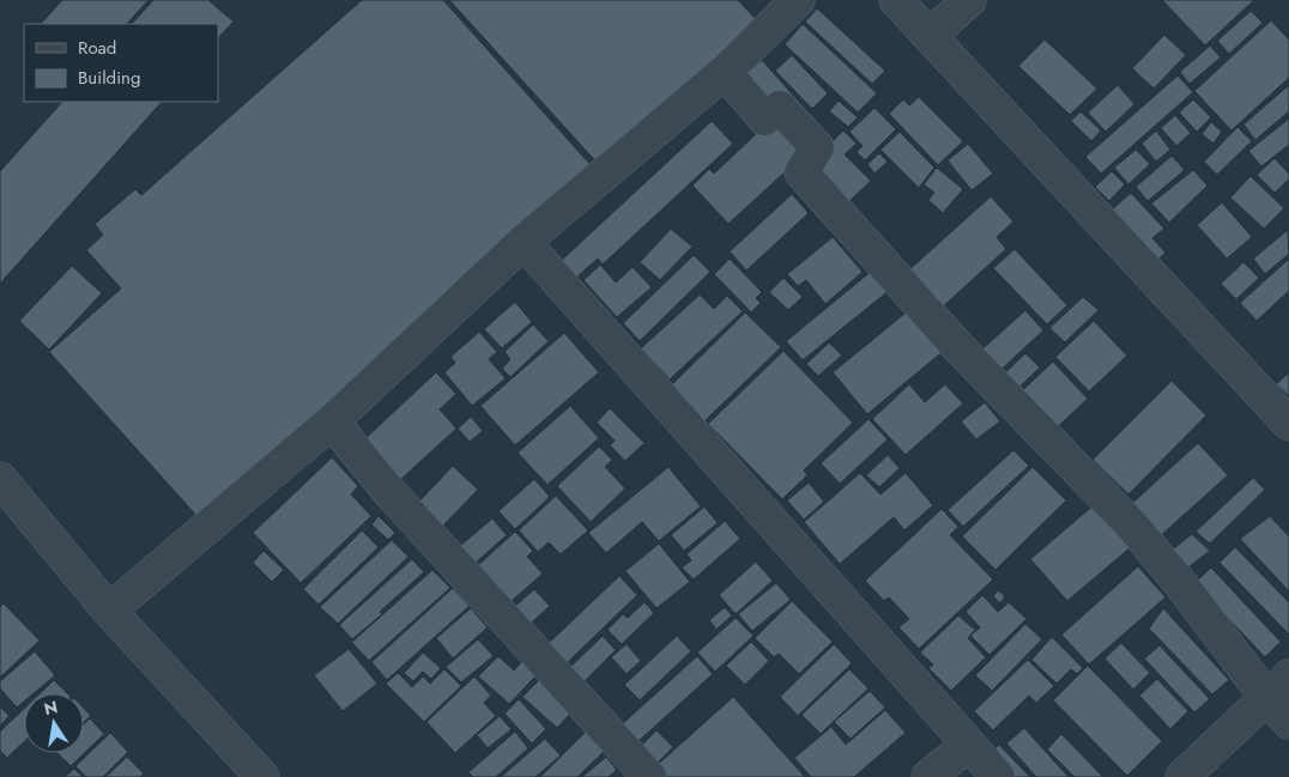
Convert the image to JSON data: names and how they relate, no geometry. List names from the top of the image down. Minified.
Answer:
{"legend":["Road","Building"],"north":"top"}
